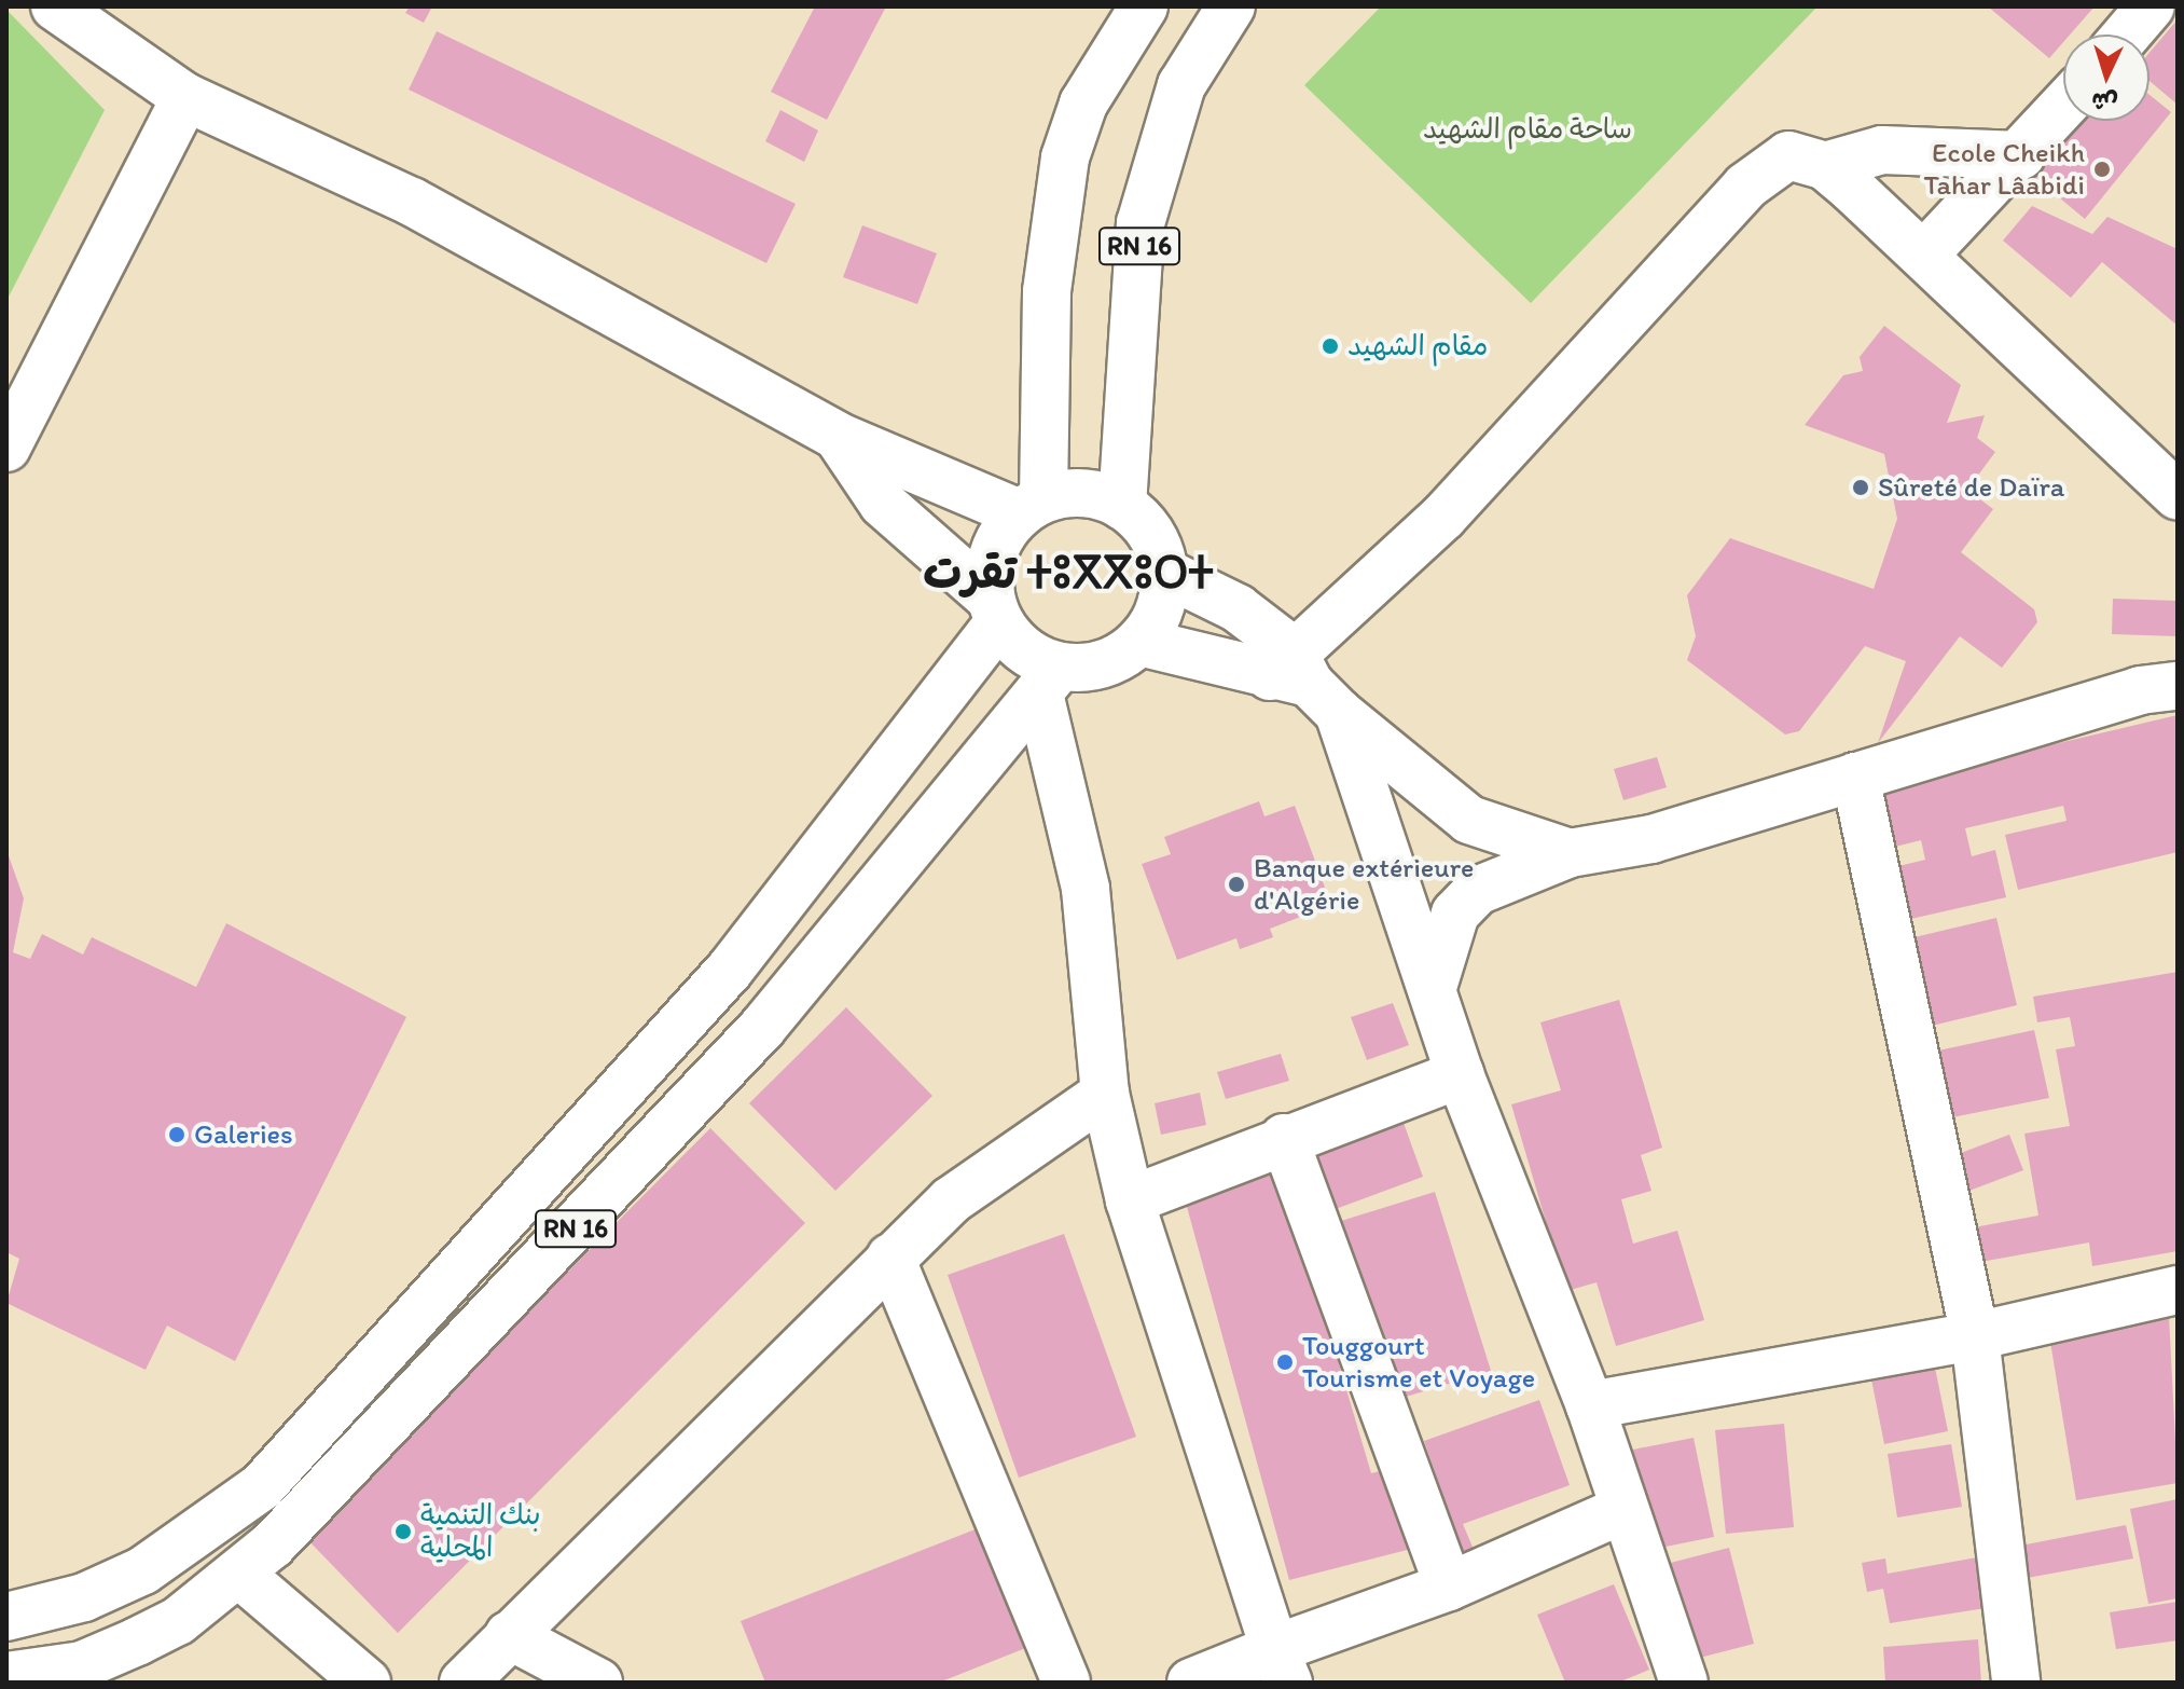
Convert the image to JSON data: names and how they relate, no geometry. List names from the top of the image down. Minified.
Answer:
{"streets":{"street":["RN 16"]},"districts":["تقرت ⵜⵓⴳⴳⵓⵔⵜ"],"parks":["ساحة مقام الشهيد"],"places":["Ecole Cheikh Tahar Lâabidi","مقام الشهيد","Sûreté de Daïra","Banque extérieure d'Algérie","Galeries","Touggourt Tourisme et Voyage","بنك التنمية المحلية"],"north":"bottom"}
